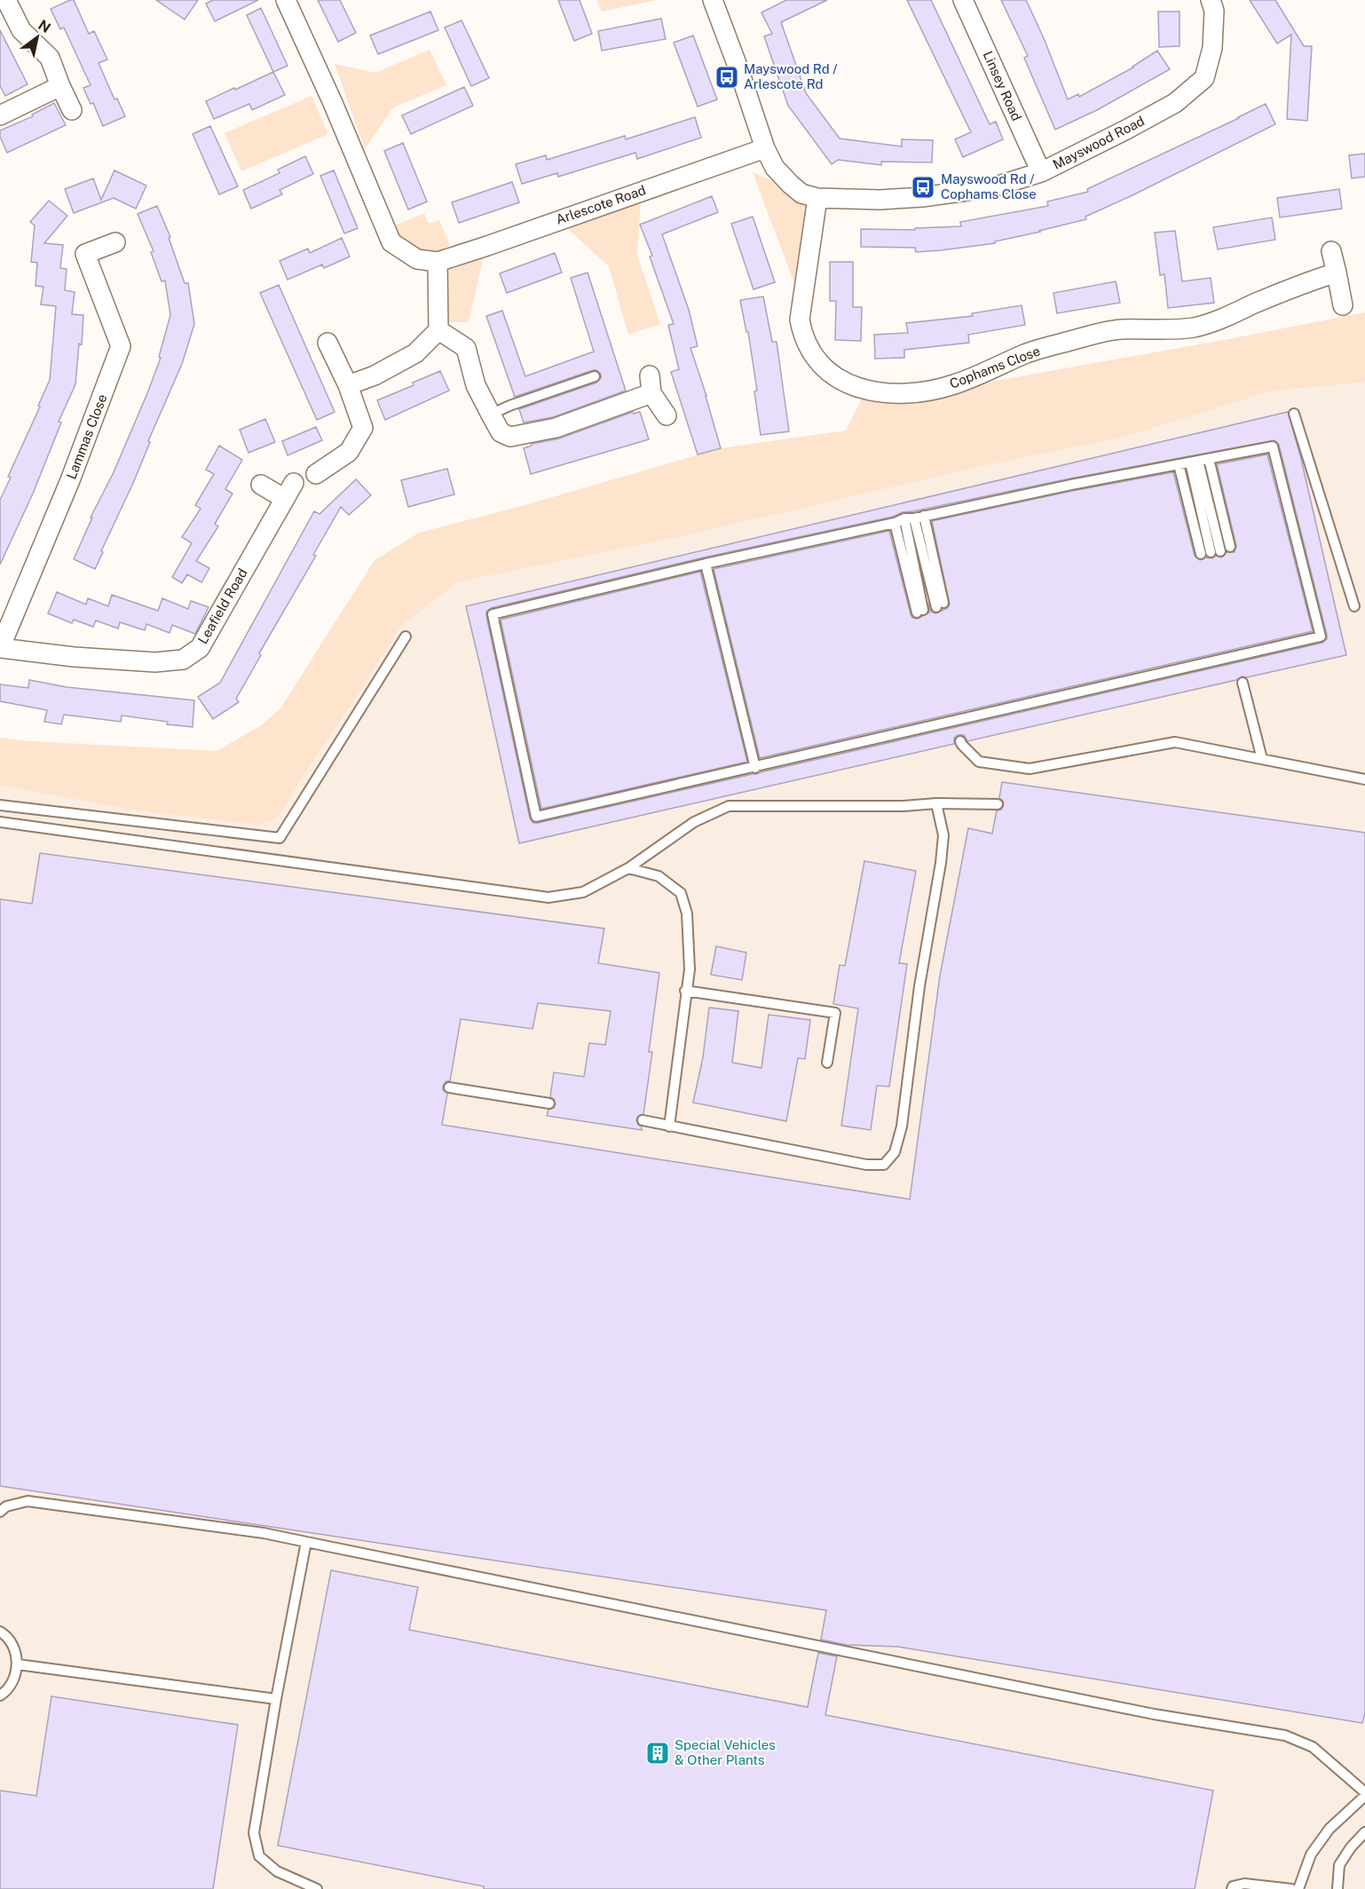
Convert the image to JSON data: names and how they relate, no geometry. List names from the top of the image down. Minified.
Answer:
{"streets":{"street":["Linsey Road","Mayswood Road","Arlescote Road","Cophams Close","Lammas Close","Leafield Road"]},"crossings":[["Linsey Road","Mayswood Road"],["Mayswood Road","Arlescote Road"],["Mayswood Road","Cophams Close"],["Lammas Close","Leafield Road"]],"places":{"bus stop":["Mayswood Rd / Arlescote Rd","Mayswood Rd / Cophams Close"],"building":["Special Vehicles & Other Plants"]},"north":"top right"}
